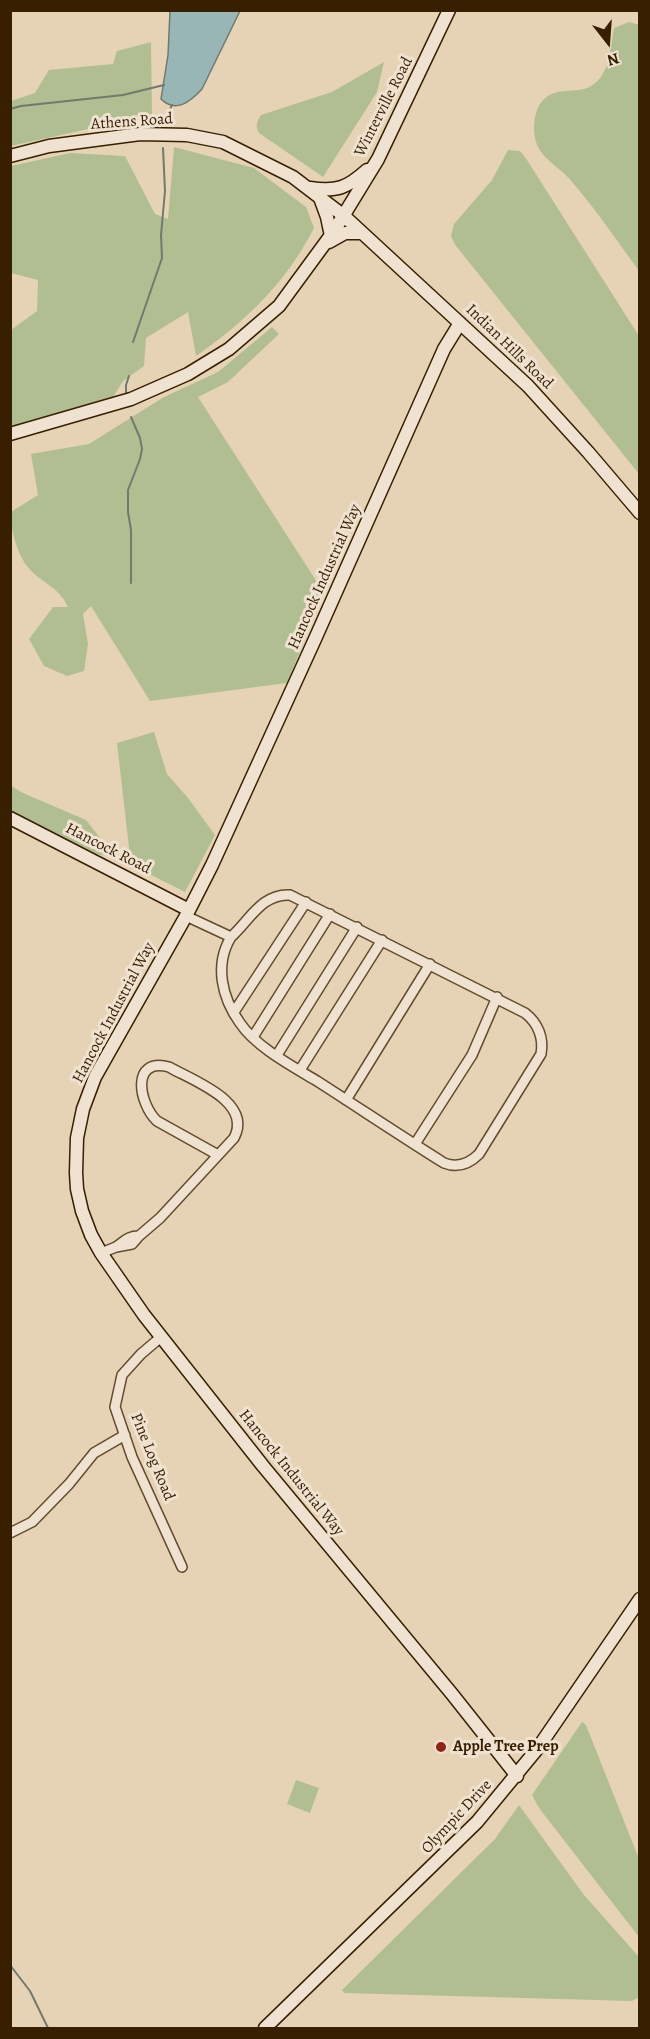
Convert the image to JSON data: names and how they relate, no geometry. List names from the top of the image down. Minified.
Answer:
{"streets":{"street":["Winterville Road","Athens Road","Indian Hills Road","Hancock Industrial Way","Hancock Road","Pine Log Road","Olympic Drive"]},"crossings":[["Winterville Road","Athens Road"],["Winterville Road","Indian Hills Road"],["Athens Road","Indian Hills Road"],["Indian Hills Road","Hancock Industrial Way"],["Hancock Industrial Way","Hancock Road"],["Hancock Industrial Way","Pine Log Road"],["Hancock Industrial Way","Olympic Drive"]],"places":["Apple Tree Prep"],"north":"bottom"}
